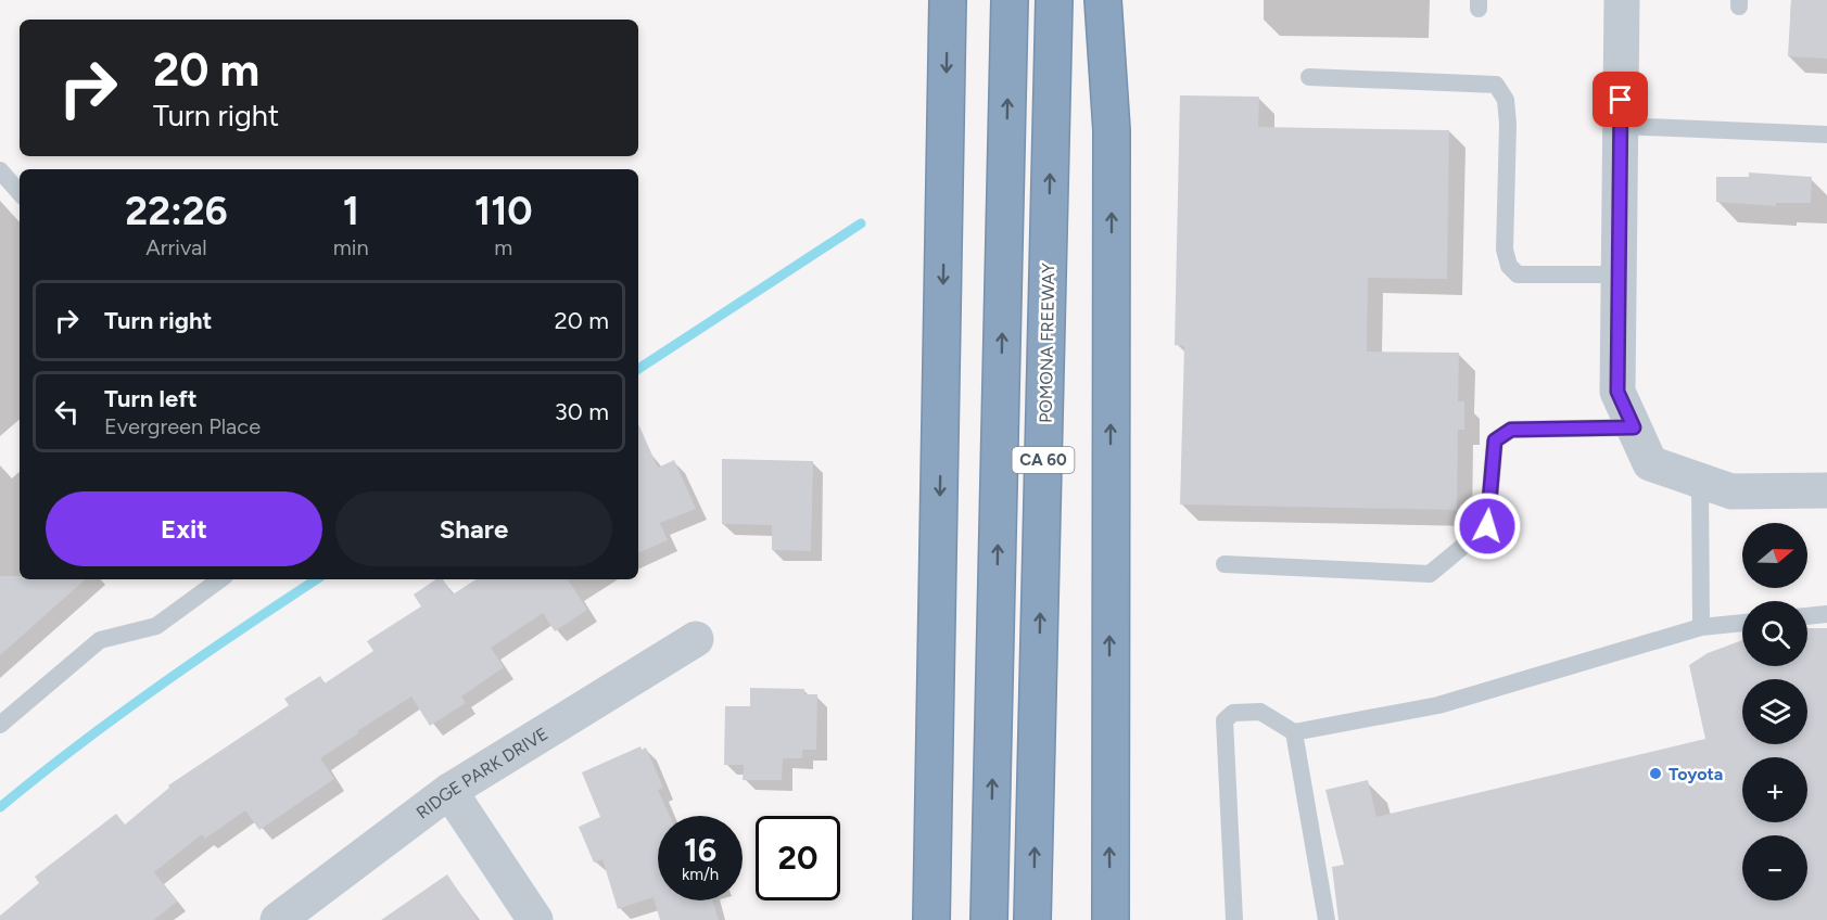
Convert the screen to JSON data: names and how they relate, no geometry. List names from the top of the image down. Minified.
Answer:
{"streets":{"highway":["POMONA FREEWAY","CA 60"],"street":["RIDGE PARK DRIVE"]},"places":["Toyota"],"north":"right","page":{"turn":["20 m","Turn right"],"eta":["22:26","Arrival","1","min","110","m"],"list":[{"name":"Turn right","value":"20 m"},{"name":"Turn left","note":"Evergreen Place","value":"30 m"}],"buttons":["Exit","Share"],"map_buttons":["+","−"],"speed":"16 km/h","limit":"20"}}
